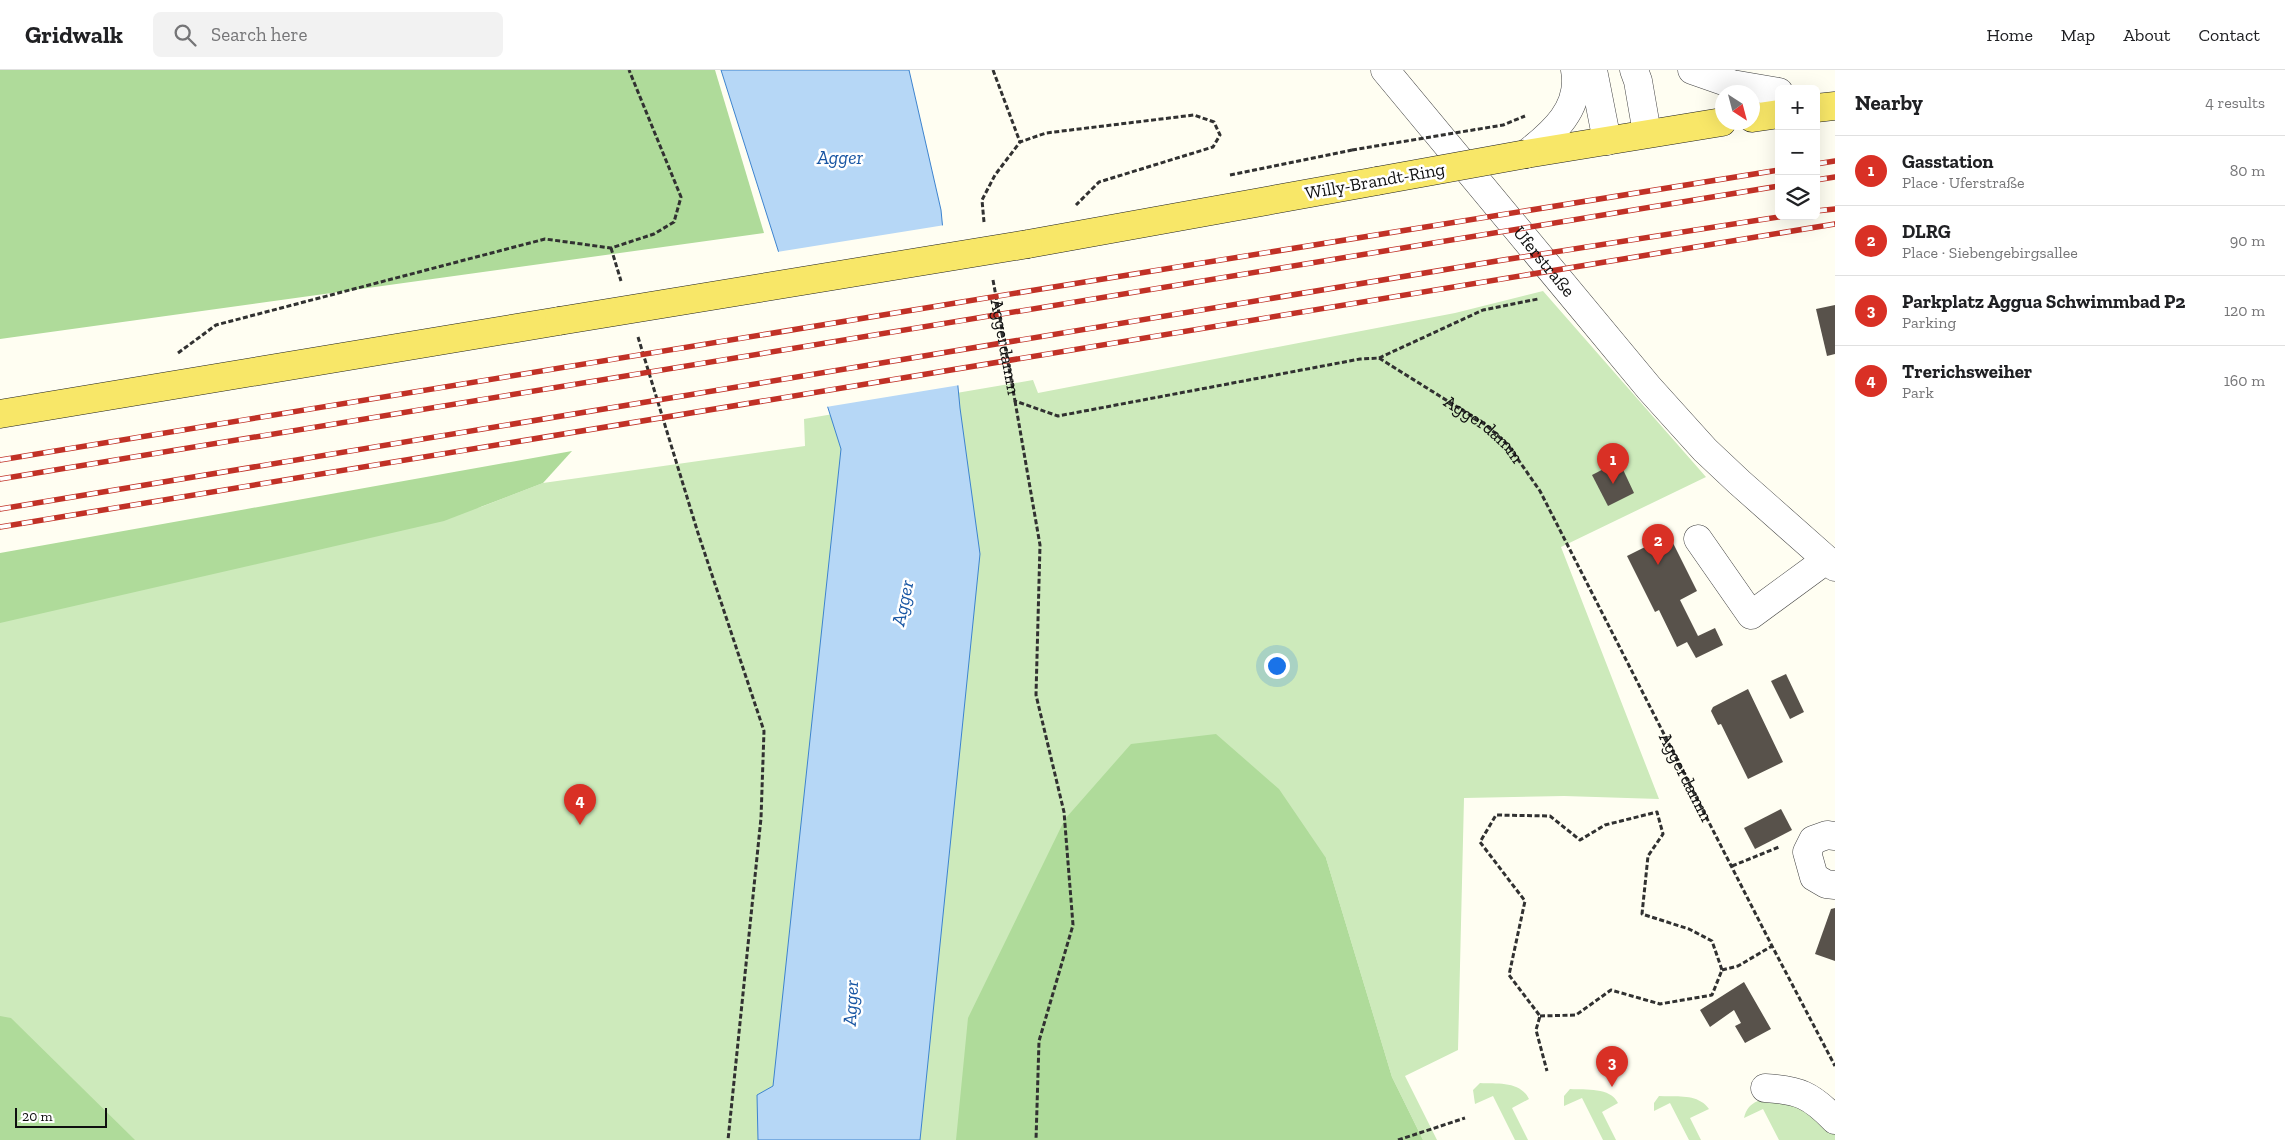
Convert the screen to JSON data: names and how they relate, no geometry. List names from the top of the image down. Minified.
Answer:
{"streets":{"main road":["Willy-Brandt-Ring"],"street":["Uferstraße"],"path":["Aggerdamm"]},"water":["Agger"],"scale_bar":"20 m","north":"bottom right","page":{"header":"Gridwalk","search":"Search here","nav":["Home","Map","About","Contact"],"heading":["Nearby","4 results"],"map_buttons":["+","−"],"list":[{"mark":"1","name":"Gasstation","note":"Place · Uferstraße","value":"80 m"},{"mark":"2","name":"DLRG","note":"Place · Siebengebirgsallee","value":"90 m"},{"mark":"3","name":"Parkplatz Aggua Schwimmbad P2","note":"Parking","value":"120 m"},{"mark":"4","name":"Trerichsweiher","note":"Park","value":"160 m"}],"pins":["1","2","4","3"],"scale":"20 m"}}
